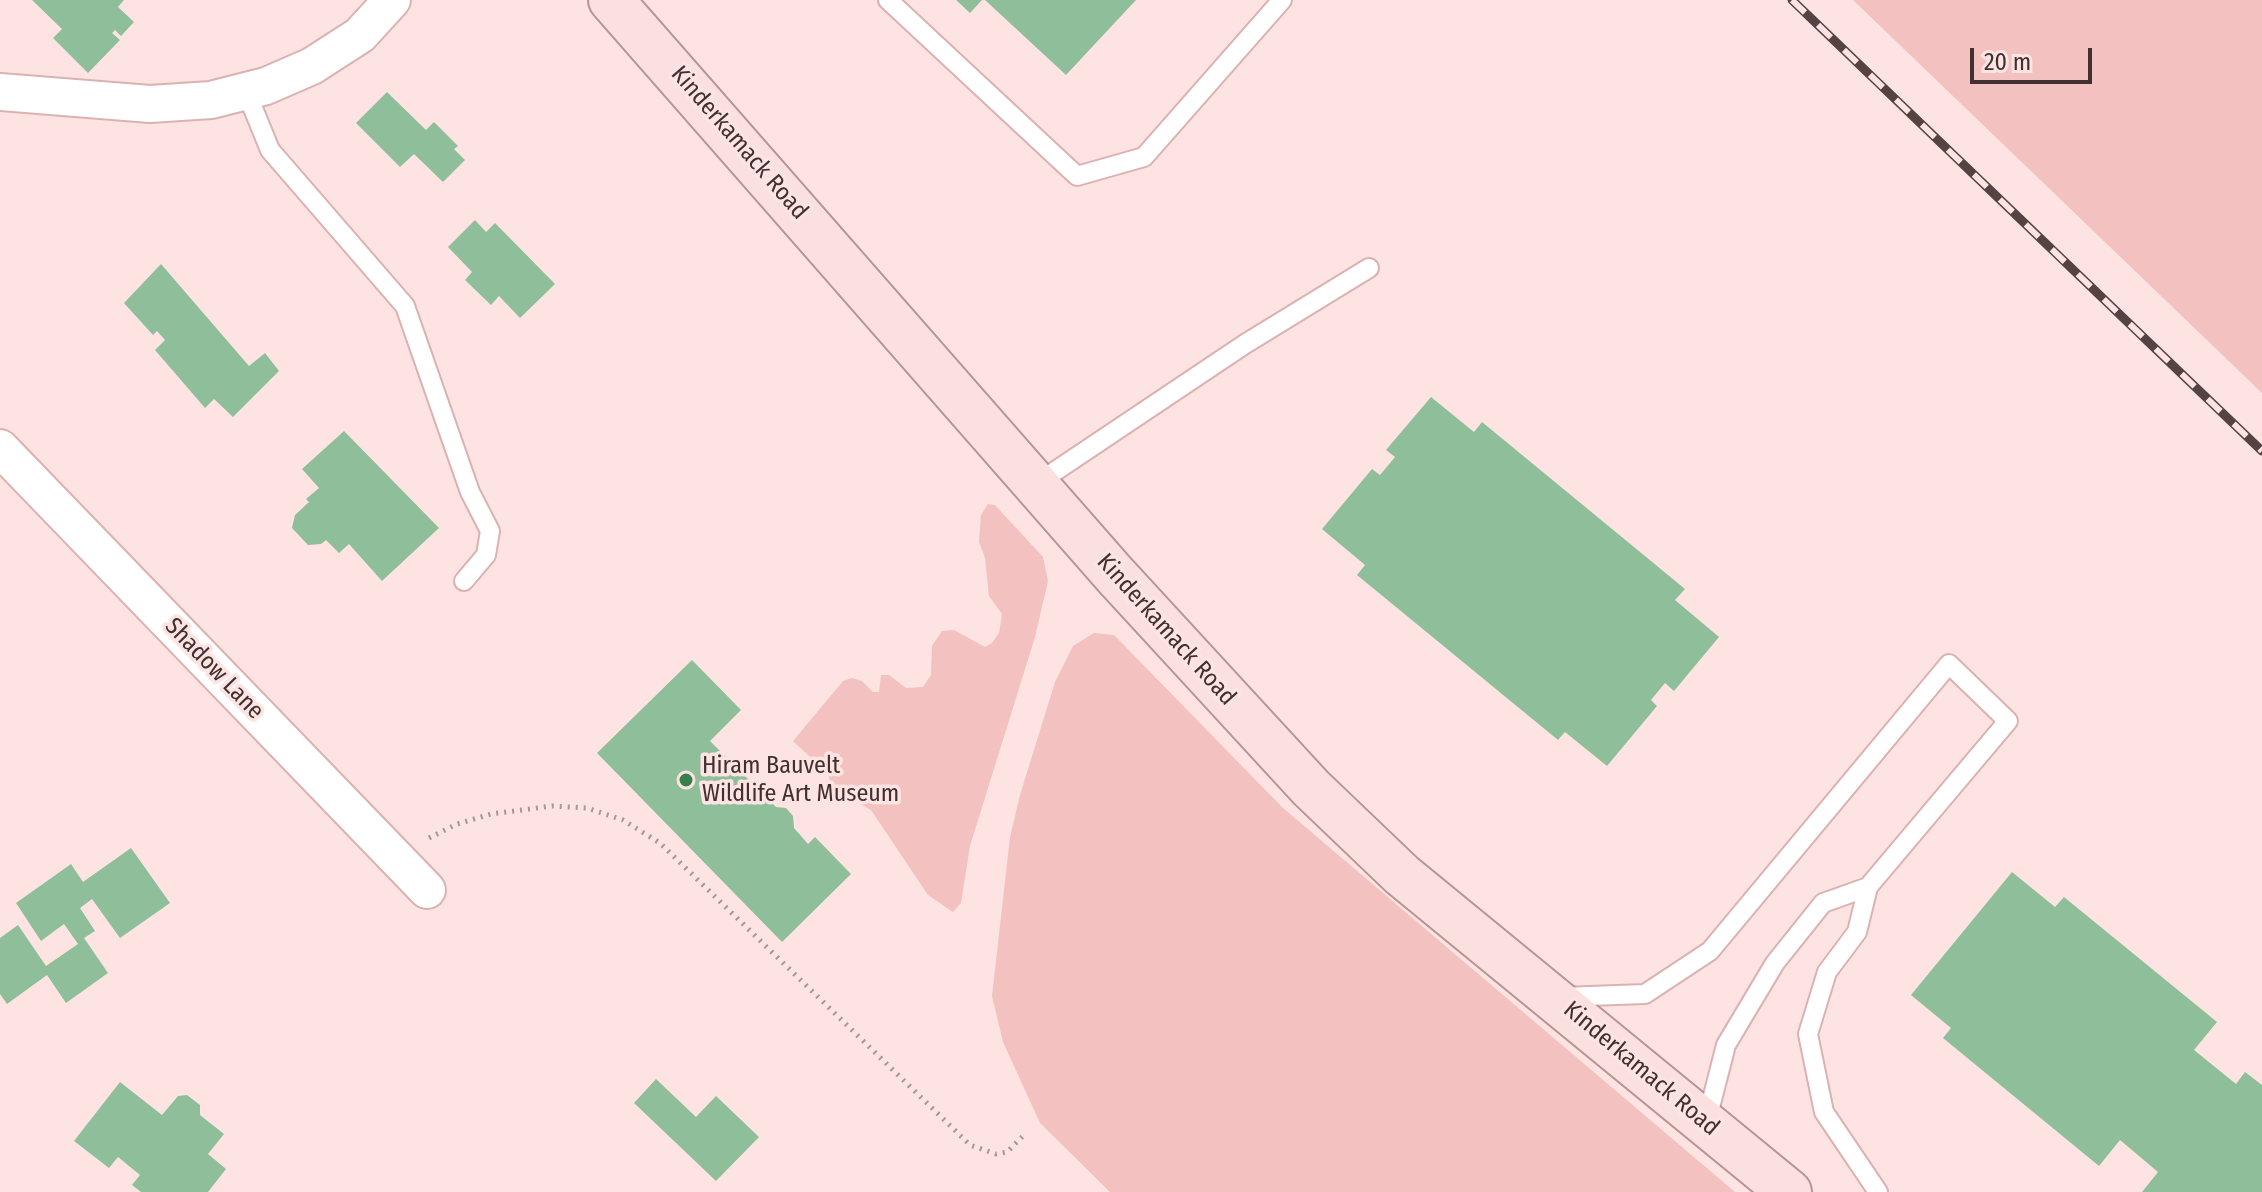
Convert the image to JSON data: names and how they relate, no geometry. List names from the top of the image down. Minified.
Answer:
{"streets":{"main road":["Kinderkamack Road"],"street":["Shadow Lane"]},"places":["Hiram Bauvelt Wildlife Art Museum"],"scale_bar":"20 m"}
